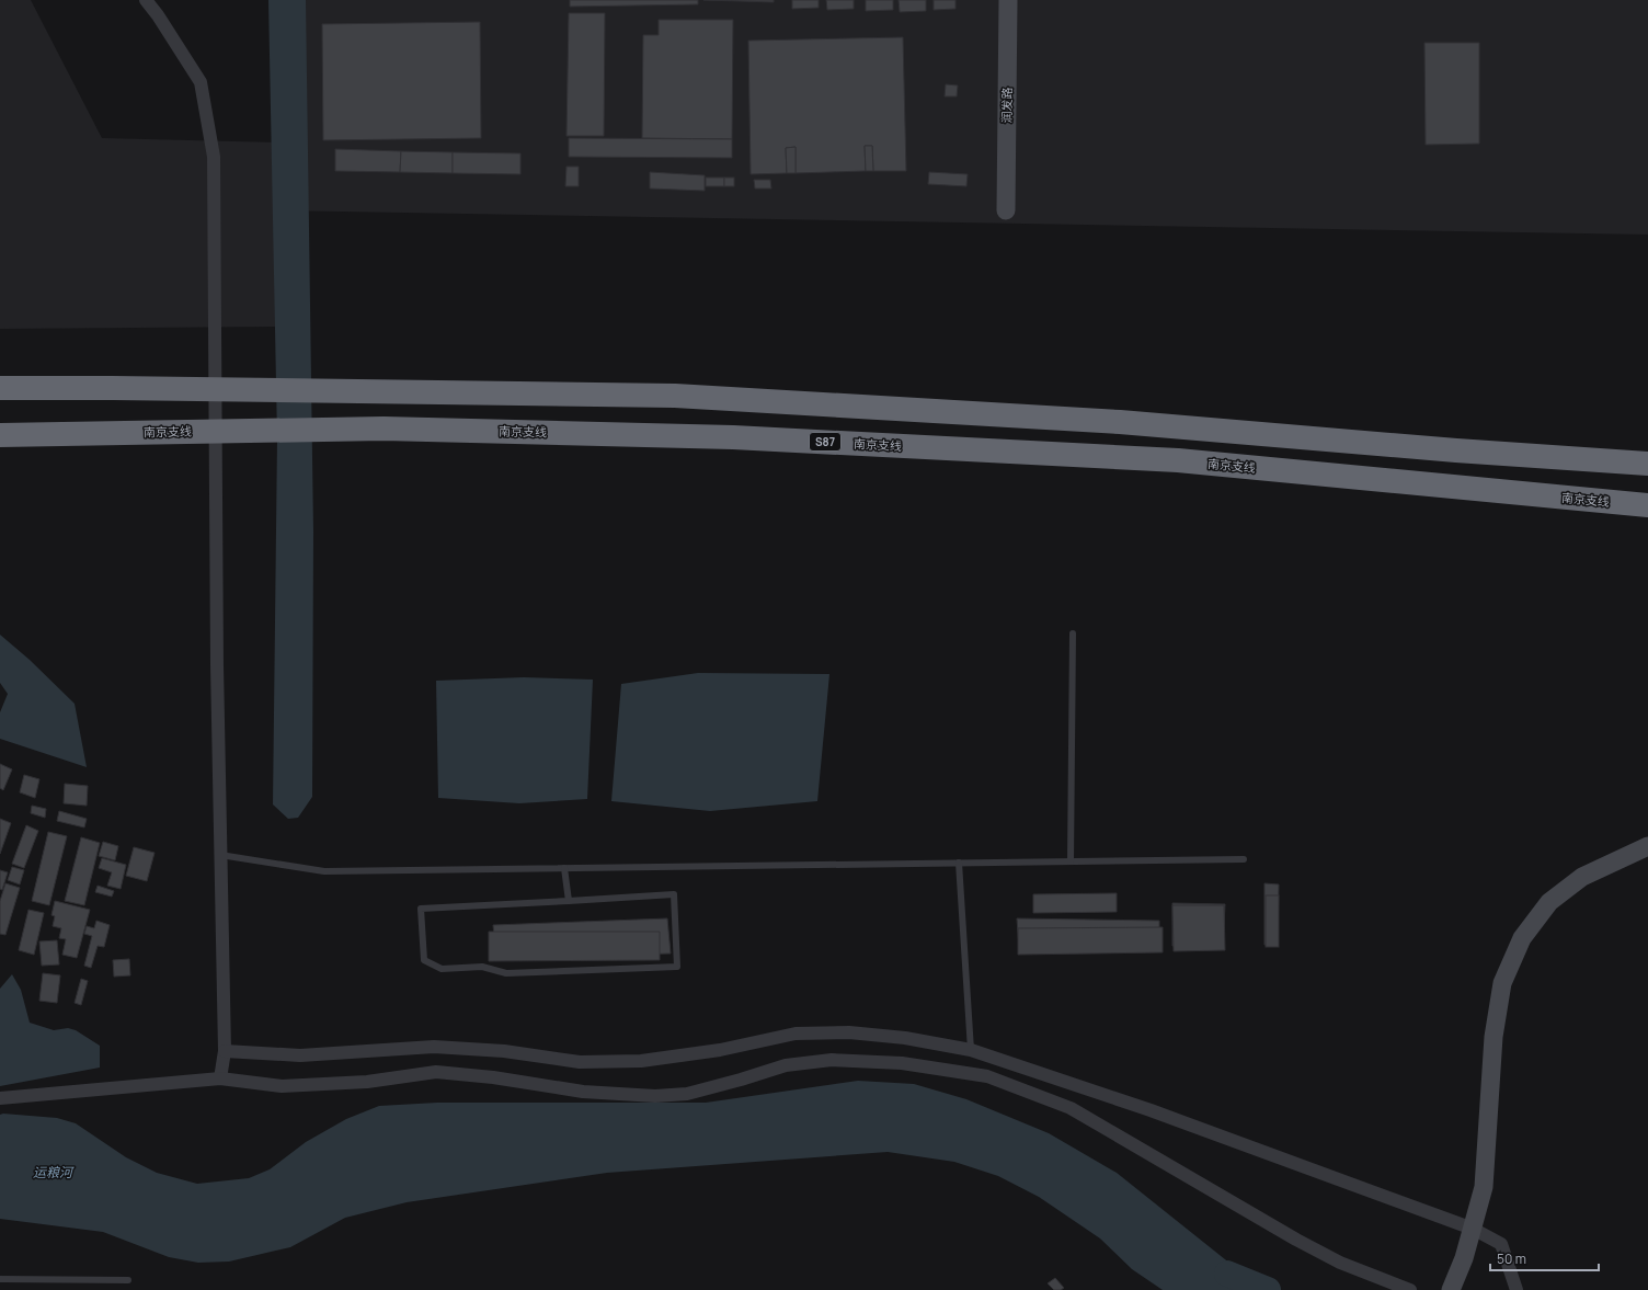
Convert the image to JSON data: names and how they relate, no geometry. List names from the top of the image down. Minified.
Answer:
{"streets":{"highway":["南京支线","S87"],"street":["润发路"]},"water":["运粮河"],"scale_bar":"50 m"}
